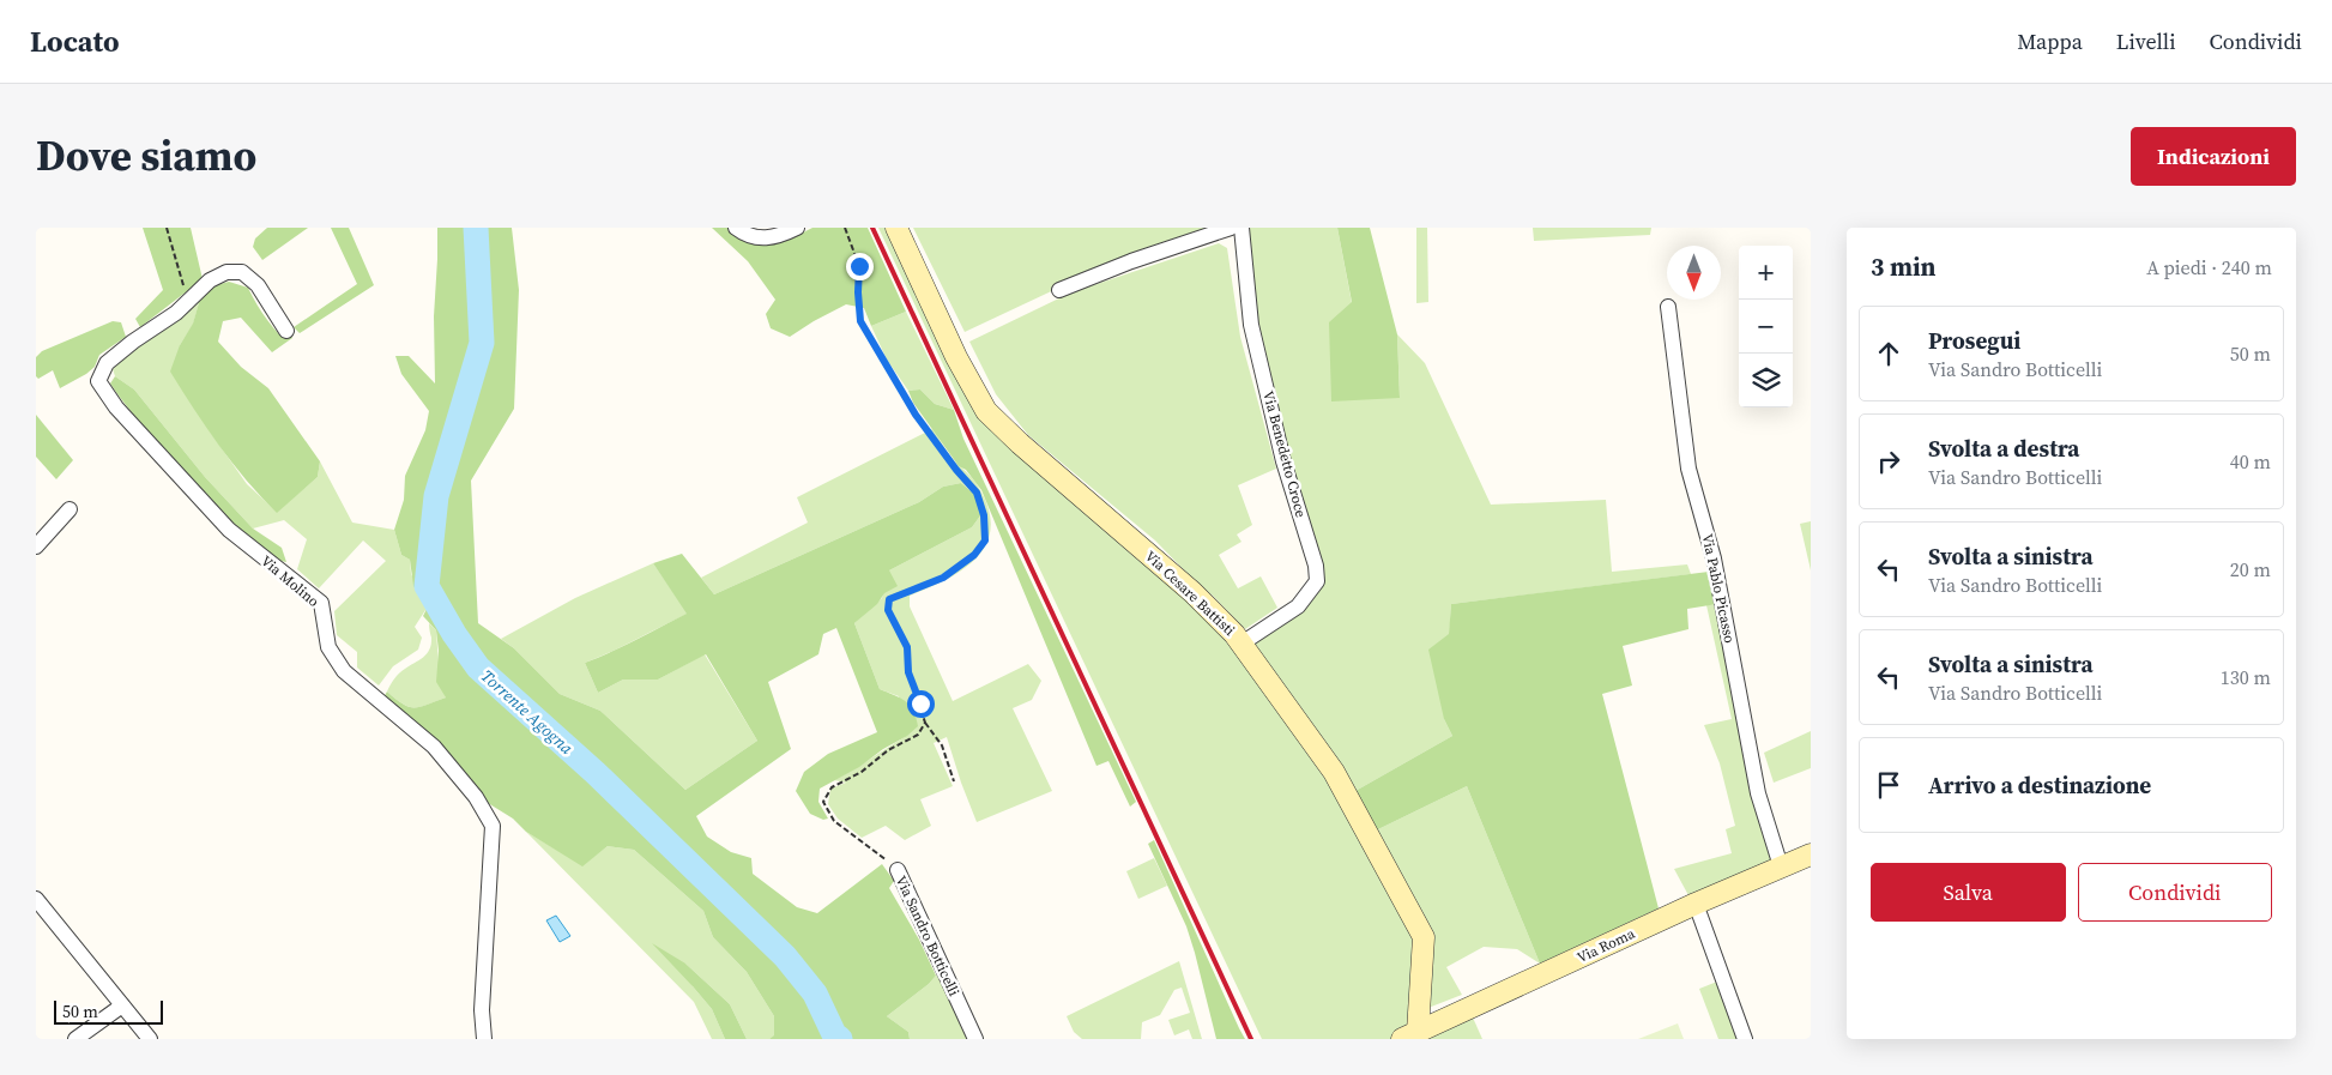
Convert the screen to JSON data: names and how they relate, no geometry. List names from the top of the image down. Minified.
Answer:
{"streets":{"street":["Via Benedetto Croce","Via Molino","Via Pablo Picasso","Via Cesare Battisti","Via Sandro Botticelli","Via Roma"]},"crossings":[["Via Benedetto Croce","Via Cesare Battisti"],["Via Pablo Picasso","Via Roma"],["Via Cesare Battisti","Via Roma"]],"water":["Torrente Agogna"],"scale_bar":"50 m","north":"bottom","page":{"header":"Locato","nav":["Mappa","Livelli","Condividi"],"title":"Dove siamo","buttons":["Indicazioni",["Salva","Condividi"]],"heading":["3 min","A piedi · 240 m"],"map_buttons":["+","−"],"list":[["Prosegui","Via Sandro Botticelli","50 m"],["Svolta a destra","Via Sandro Botticelli","40 m"],["Svolta a sinistra","Via Sandro Botticelli","20 m"],["Svolta a sinistra","Via Sandro Botticelli","130 m"],"Arrivo a destinazione"],"scale":"50 m"}}
